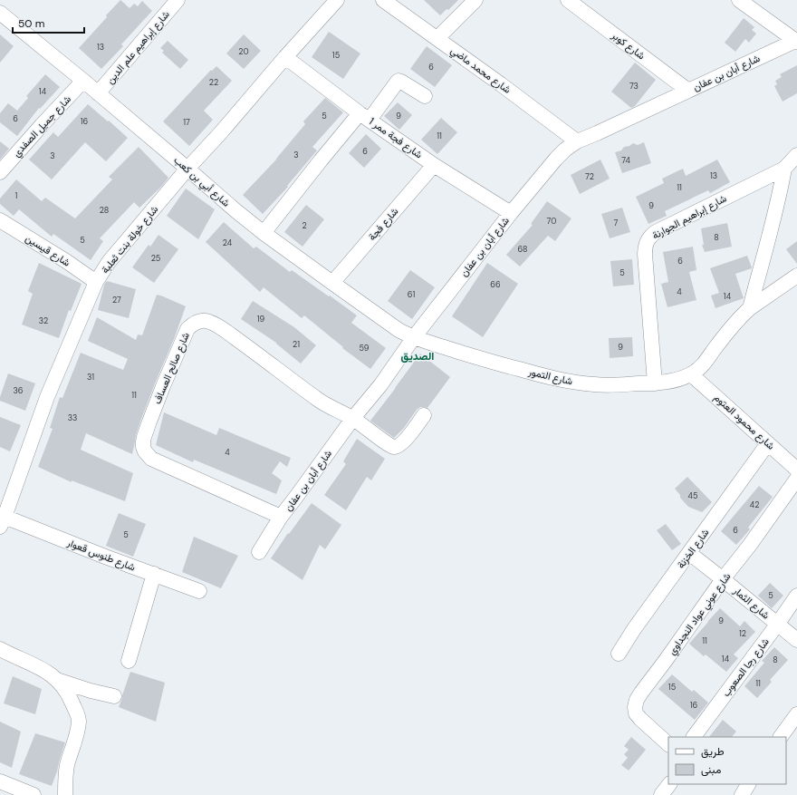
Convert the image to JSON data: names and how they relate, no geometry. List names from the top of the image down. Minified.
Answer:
{"streets":{"street":["شارع كوبر","شارع إبراهيم علم الدين","شارع محمد ماضي","شارع أبان بن عفان","شارع جميل الصفدي","شارع فجة ممر 1","شارع أبي بن كعب","شارع إبراهيم الجوارنة","شارع فجة","شارع خولة بنت ثعلبة","شارع قيسين","شارع صالح العساف","شارع التمور","شارع محمود العتوم","شارع الخزنة","شارع طنوس قعوار","شارع الثمار","شارع عوني عواد النجداوي","شارع رجا الصعوب"]},"crossings":[["شارع كوبر","شارع أبان بن عفان"],["شارع إبراهيم علم الدين","شارع أبي بن كعب"],["شارع محمد ماضي","شارع أبان بن عفان"],["شارع أبان بن عفان","شارع فجة ممر 1"],["شارع أبان بن عفان","شارع أبي بن كعب"],["شارع أبان بن عفان","شارع صالح العساف"],["شارع أبان بن عفان","شارع التمور"],["شارع جميل الصفدي","شارع أبي بن كعب"],["شارع فجة ممر 1","شارع فجة"],["شارع فجة ممر 1","شارع خولة بنت ثعلبة"],["شارع أبي بن كعب","شارع فجة"],["شارع أبي بن كعب","شارع خولة بنت ثعلبة"],["شارع أبي بن كعب","شارع التمور"],["شارع إبراهيم الجوارنة","شارع التمور"],["شارع خولة بنت ثعلبة","شارع قيسين"],["شارع خولة بنت ثعلبة","شارع طنوس قعوار"],["شارع التمور","شارع محمود العتوم"],["شارع محمود العتوم","شارع الخزنة"],["شارع الخزنة","شارع الثمار"],["شارع الثمار","شارع عوني عواد النجداوي"],["شارع الثمار","شارع رجا الصعوب"]],"districts":["الصديق"],"house_numbers":["13","20","15","6","22","73","14","5","9","6","16","17","11","6","3","3","74","13","72","11","1","9","28","70","7","2","8","5","24","68","25","6","5","66","4","61","14","27","19","32","21","9","59","31","36","11","33","4","45","42","6","5","5","9","12","11","14","8","11","15","16"],"legend":["طريق","مبنى"],"scale_bar":"50 m"}
